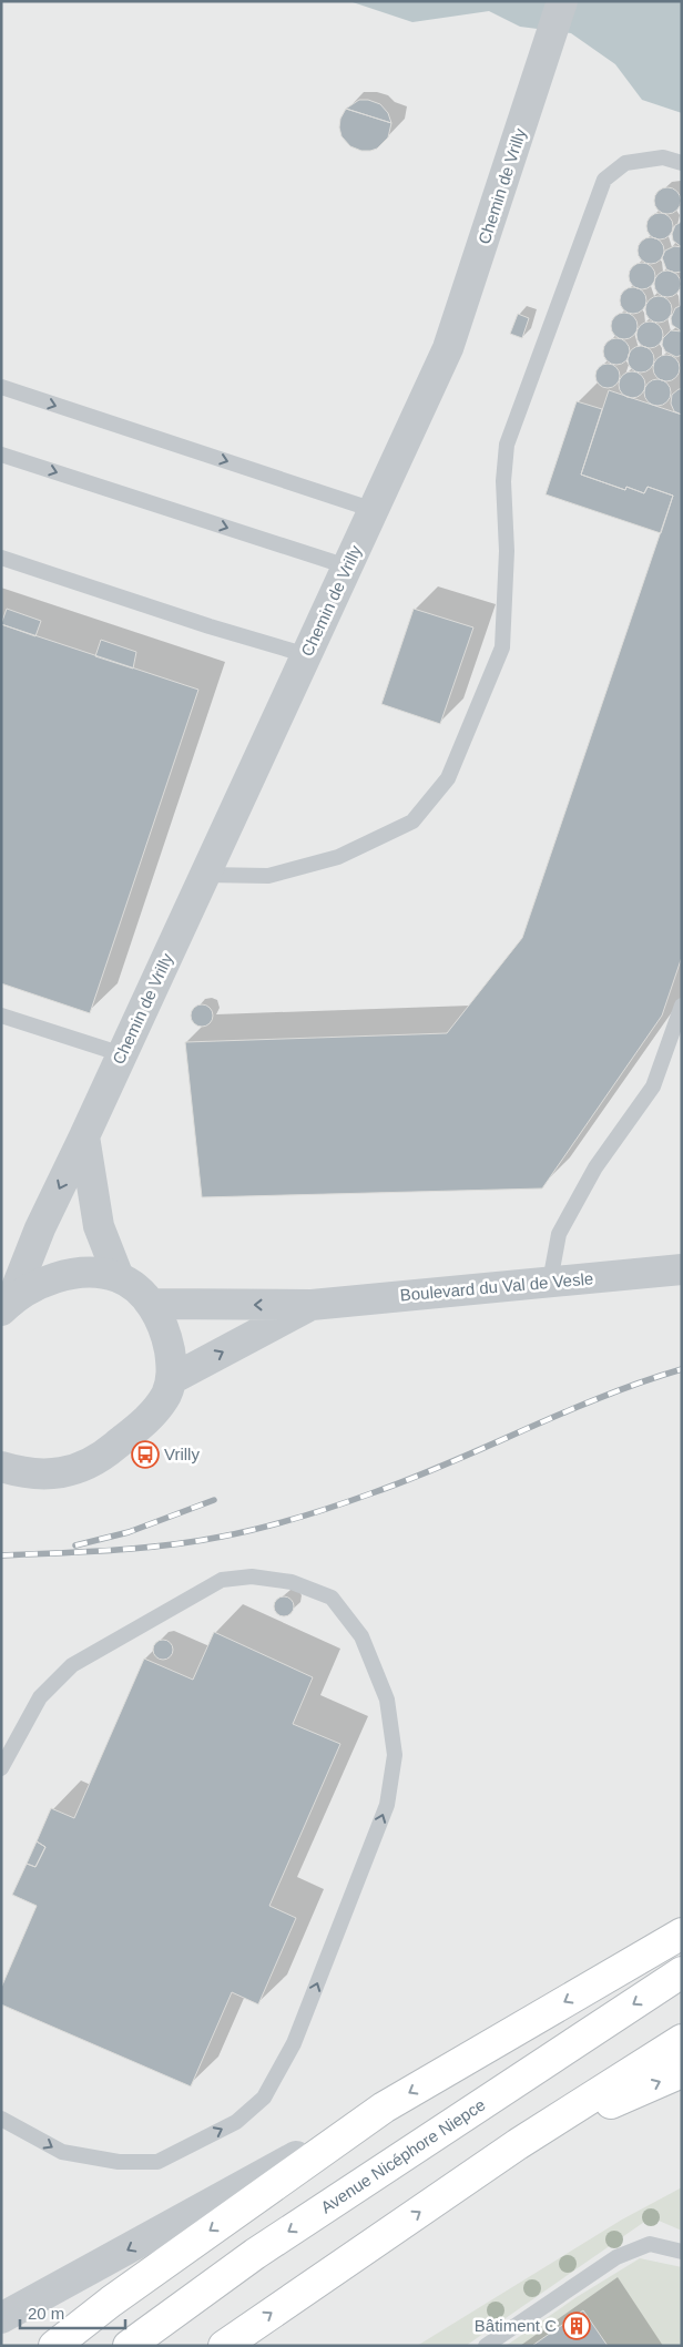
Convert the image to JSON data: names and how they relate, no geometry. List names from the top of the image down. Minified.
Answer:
{"streets":{"highway":["Avenue Nicéphore Niepce"],"street":["Chemin de Vrilly","Boulevard du Val de Vesle"]},"places":{"bus stop":["Vrilly"],"building":["Bâtiment C"]},"scale_bar":"20 m"}
